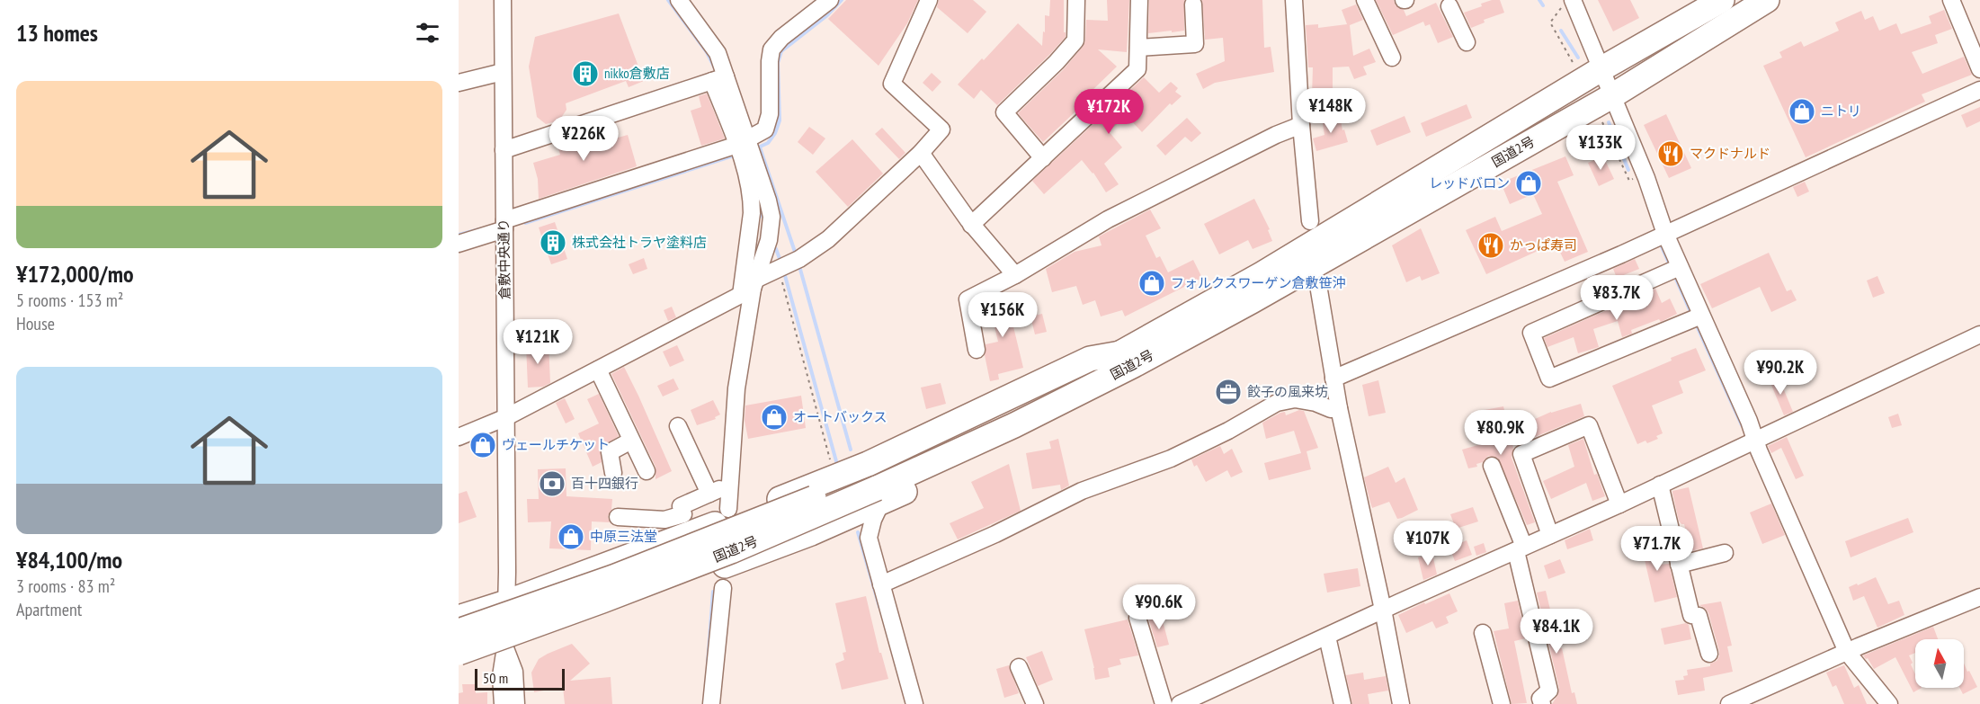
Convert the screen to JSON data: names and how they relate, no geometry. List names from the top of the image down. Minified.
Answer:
{"streets":{"highway":["国道2号"],"street":["倉敷中央通り"]},"places":{"building":["nikko倉敷店","株式会社トラヤ塗料店"],"shop":["ニトリ","レッドバロン","フォルクスワーゲン倉敷笹沖","オートバックス","ヴェールチケット","中原三法堂"],"restaurant":["マクドナルド","かっぱ寿司"],"office":["餃子の風来坊"],"bank":["百十四銀行"]},"scale_bar":"50 m","north":"top","page":{"heading":"13 homes","list":[{"name":"¥172,000/mo","note":"5 rooms · 153 m² · House"},{"name":"¥84,100/mo","note":"3 rooms · 83 m² · Apartment"}],"price":["¥148K","¥172K","¥226K","¥133K","¥83.7K","¥156K","¥121K","¥90.2K","¥80.9K","¥107K","¥71.7K","¥90.6K","¥84.1K"],"scale":"50 m"}}
